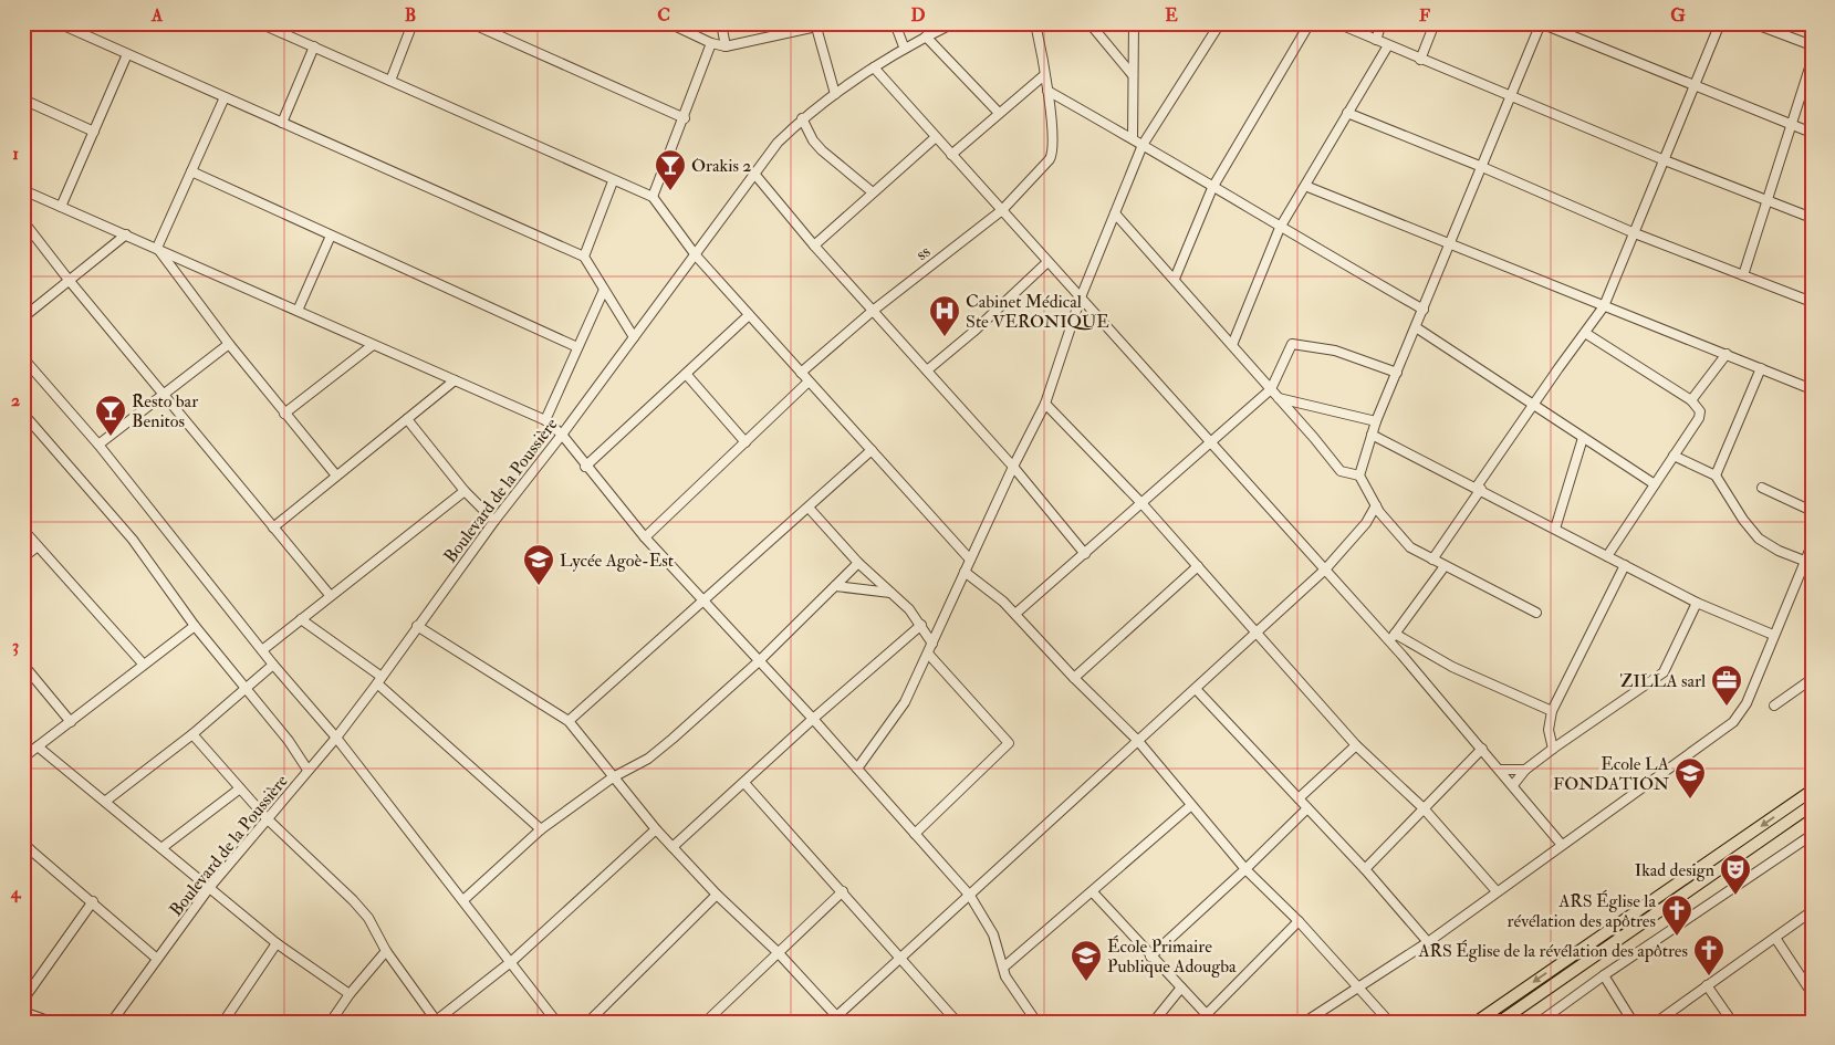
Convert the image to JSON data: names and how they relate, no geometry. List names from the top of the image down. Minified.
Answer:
{"streets":{"street":["ss","Boulevard de la Poussière"]},"places":{"bar":["Orakis 2","Resto bar Benitos"],"hospital":["Cabinet Médical Ste VERONIQUE"],"school or university":["Lycée Agoè-Est","Ecole LA FONDATION","École Primaire Publique Adougba"],"office":["ZILLA sarl"],"theatre":["Ikad design"],"church":["ARS Église la révélation des apôtres","ARS Église de la révélation des apôtres"]},"grid":{"columns":["A","B","C","D","E","F","G"],"rows":["1","2","3","4"]}}
